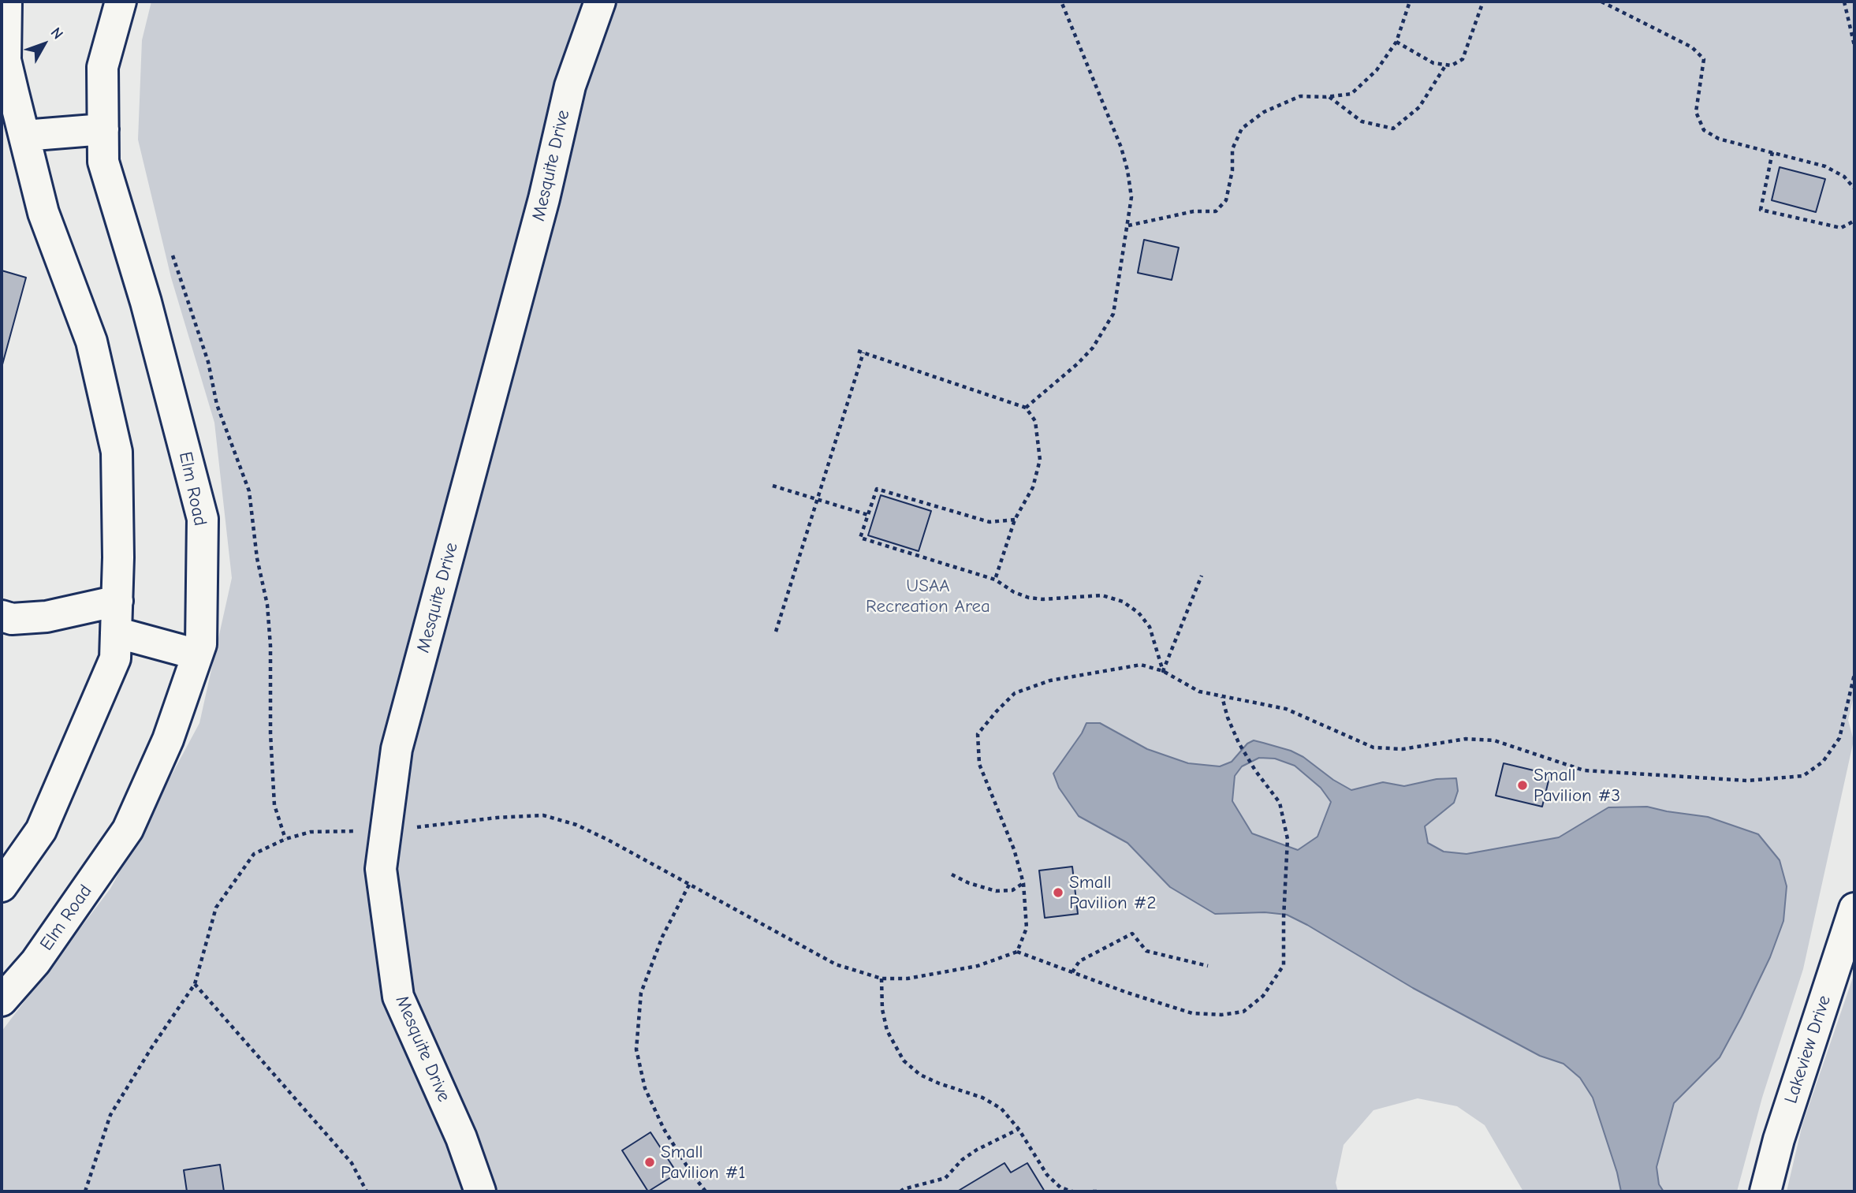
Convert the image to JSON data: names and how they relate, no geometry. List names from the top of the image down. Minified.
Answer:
{"streets":{"street":["Mesquite Drive","Elm Road","Lakeview Drive"]},"parks":["USAA Recreation Area"],"places":["Small Pavilion #3","Small Pavilion #2","Small Pavilion #1"],"north":"top right"}
